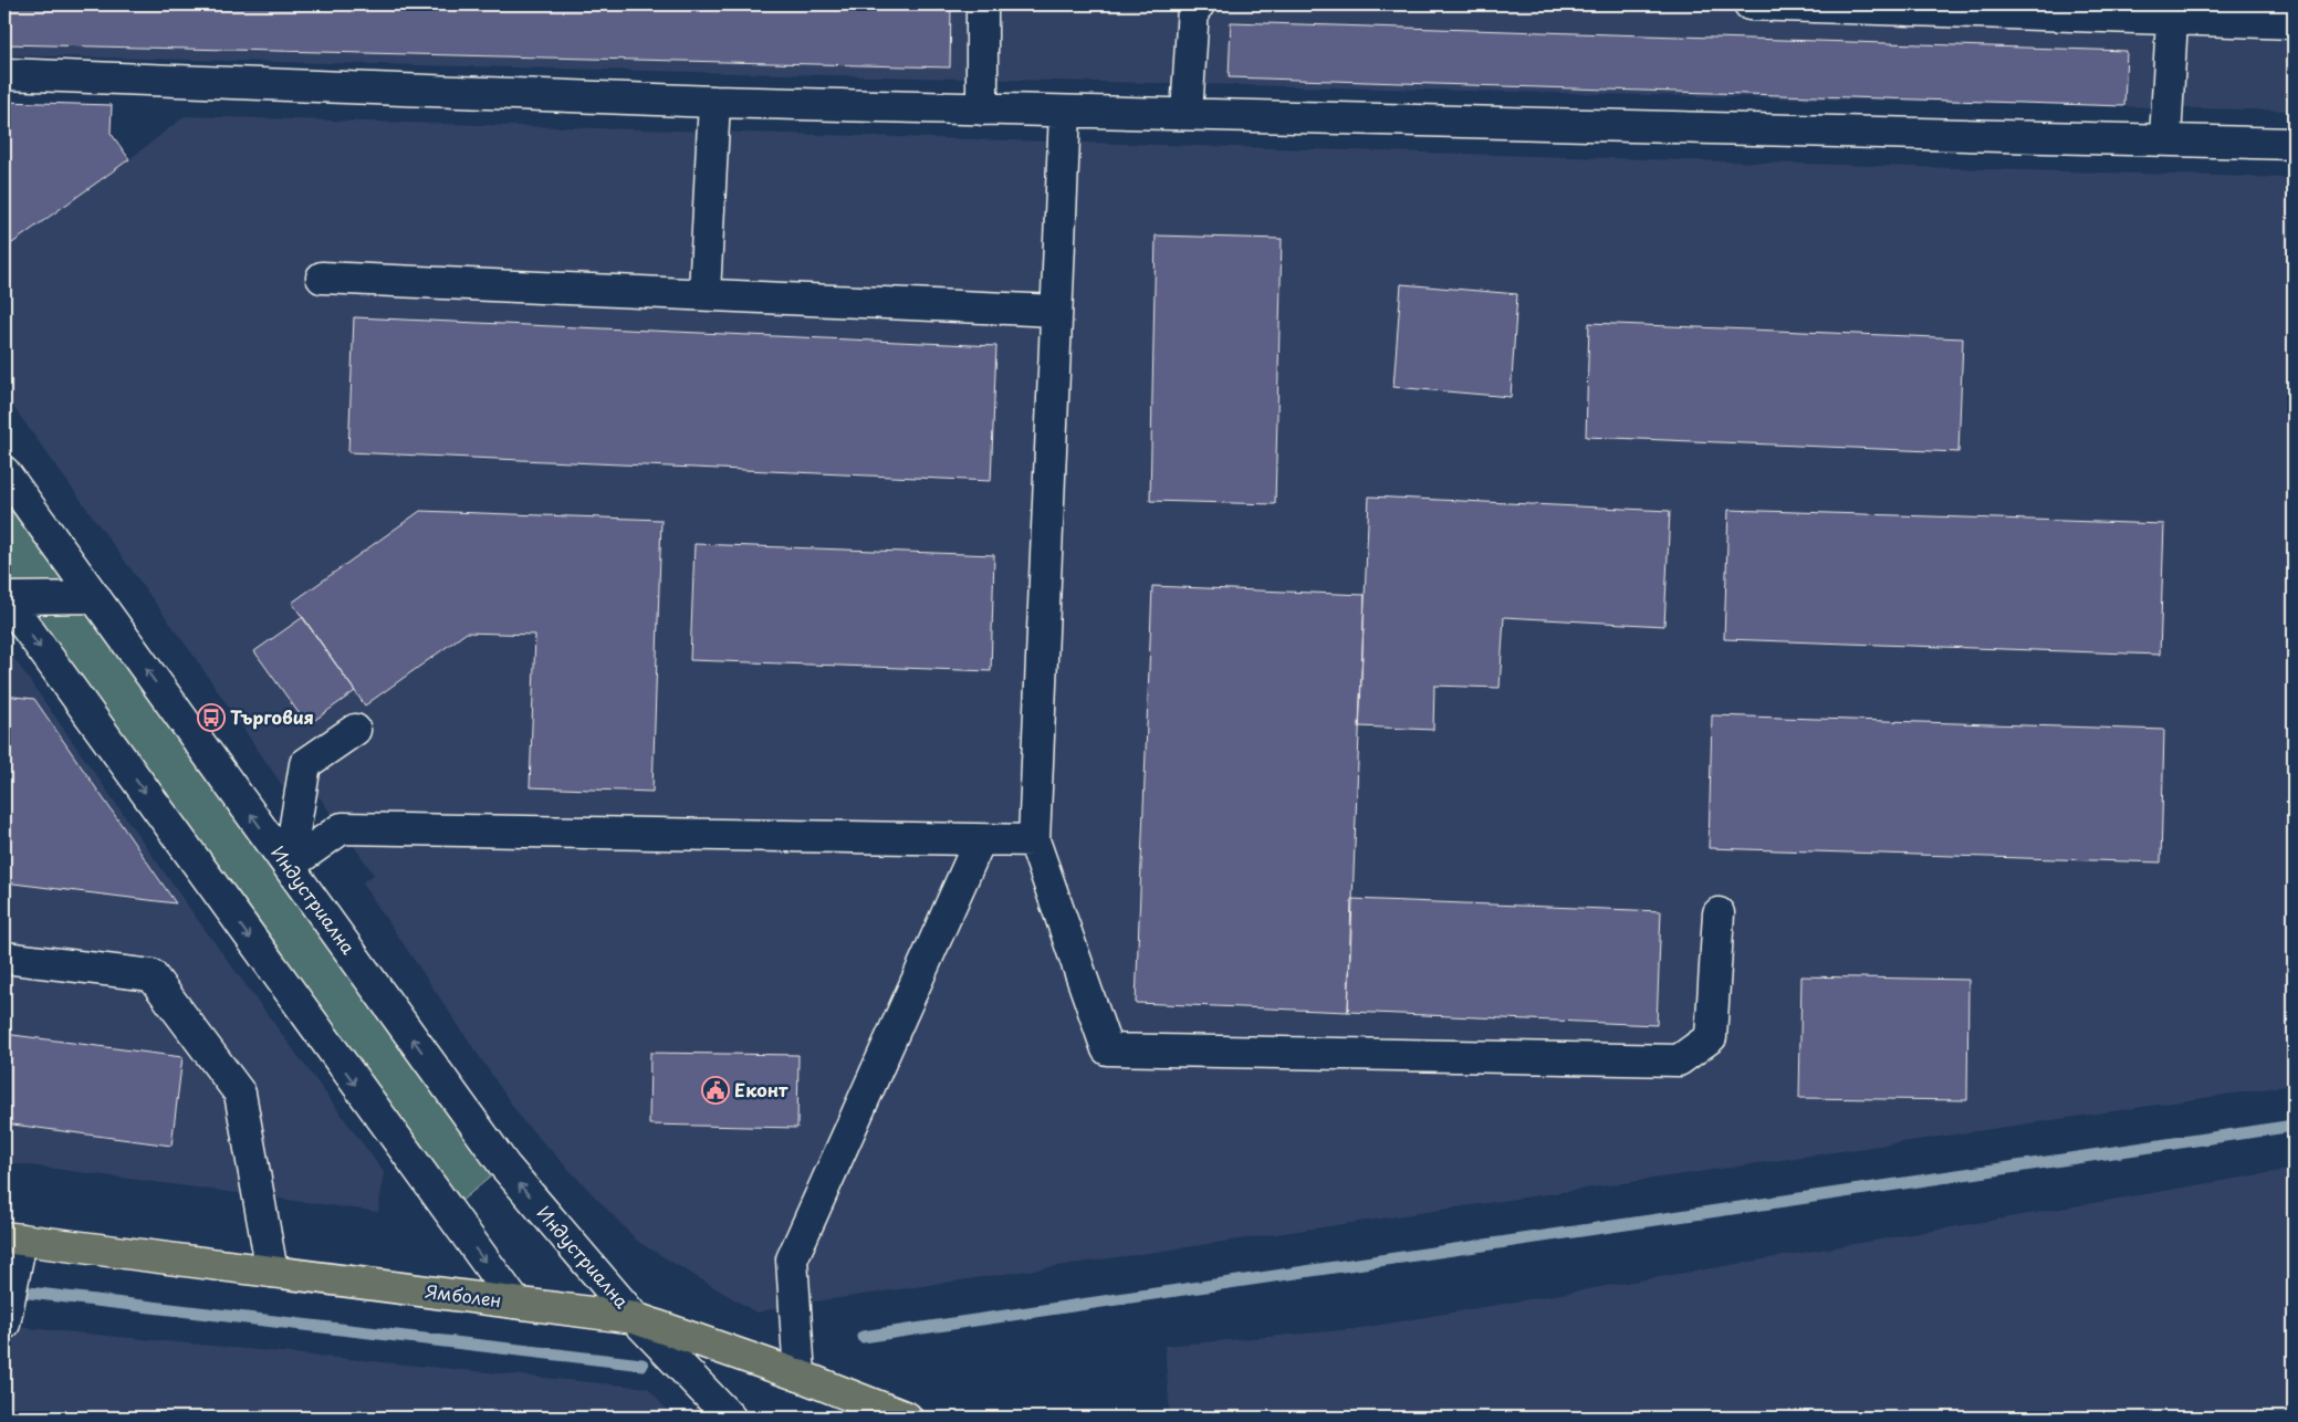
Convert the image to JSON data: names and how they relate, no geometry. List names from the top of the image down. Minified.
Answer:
{"streets":{"main road":["Ямболен"],"street":["Индустриална"]},"crossings":[["Индустриална","Ямболен"]],"places":{"bus stop":["Търговия"],"public building":["Еконт"]}}
